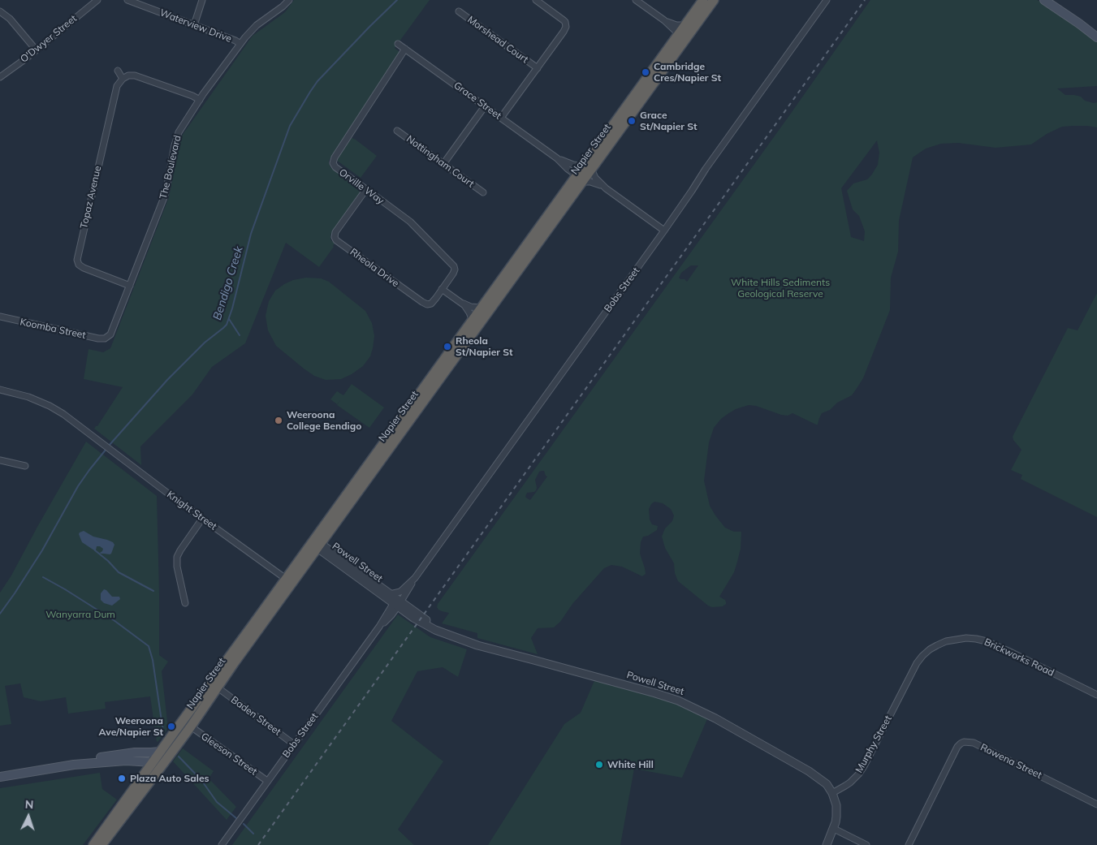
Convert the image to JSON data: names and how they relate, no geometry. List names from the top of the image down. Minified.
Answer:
{"streets":{"highway":["Napier Street"],"street":["Waterview Drive","O'Dwyer Street","Morshead Court","Grace Street","Nottingham Court","The Boulevard","Orville Way","Topaz Avenue","Rheola Drive","Bobs Street","Koomba Street","Knight Street","Powell Street","Brickworks Road","Baden Street","Murphy Street","Gleeson Street","Rowena Street"]},"crossings":[["Waterview Drive","The Boulevard"],["Grace Street","Napier Street"],["Grace Street","Orville Way"],["Grace Street","Bobs Street"],["Napier Street","Knight Street"],["Napier Street","Powell Street"],["Napier Street","Baden Street"],["Napier Street","Gleeson Street"],["The Boulevard","Topaz Avenue"],["The Boulevard","Koomba Street"],["Orville Way","Rheola Drive"],["Bobs Street","Powell Street"],["Bobs Street","Baden Street"],["Bobs Street","Gleeson Street"],["Powell Street","Murphy Street"],["Brickworks Road","Murphy Street"]],"water":["Bendigo Creek"],"parks":["White Hills Sediments Geological Reserve","Wanyarra Dum"],"places":["Cambridge Cres/Napier St","Grace St/Napier St","Rheola St/Napier St","Weeroona College Bendigo","Weeroona Ave/Napier St","White Hill","Plaza Auto Sales"],"north":"top"}
